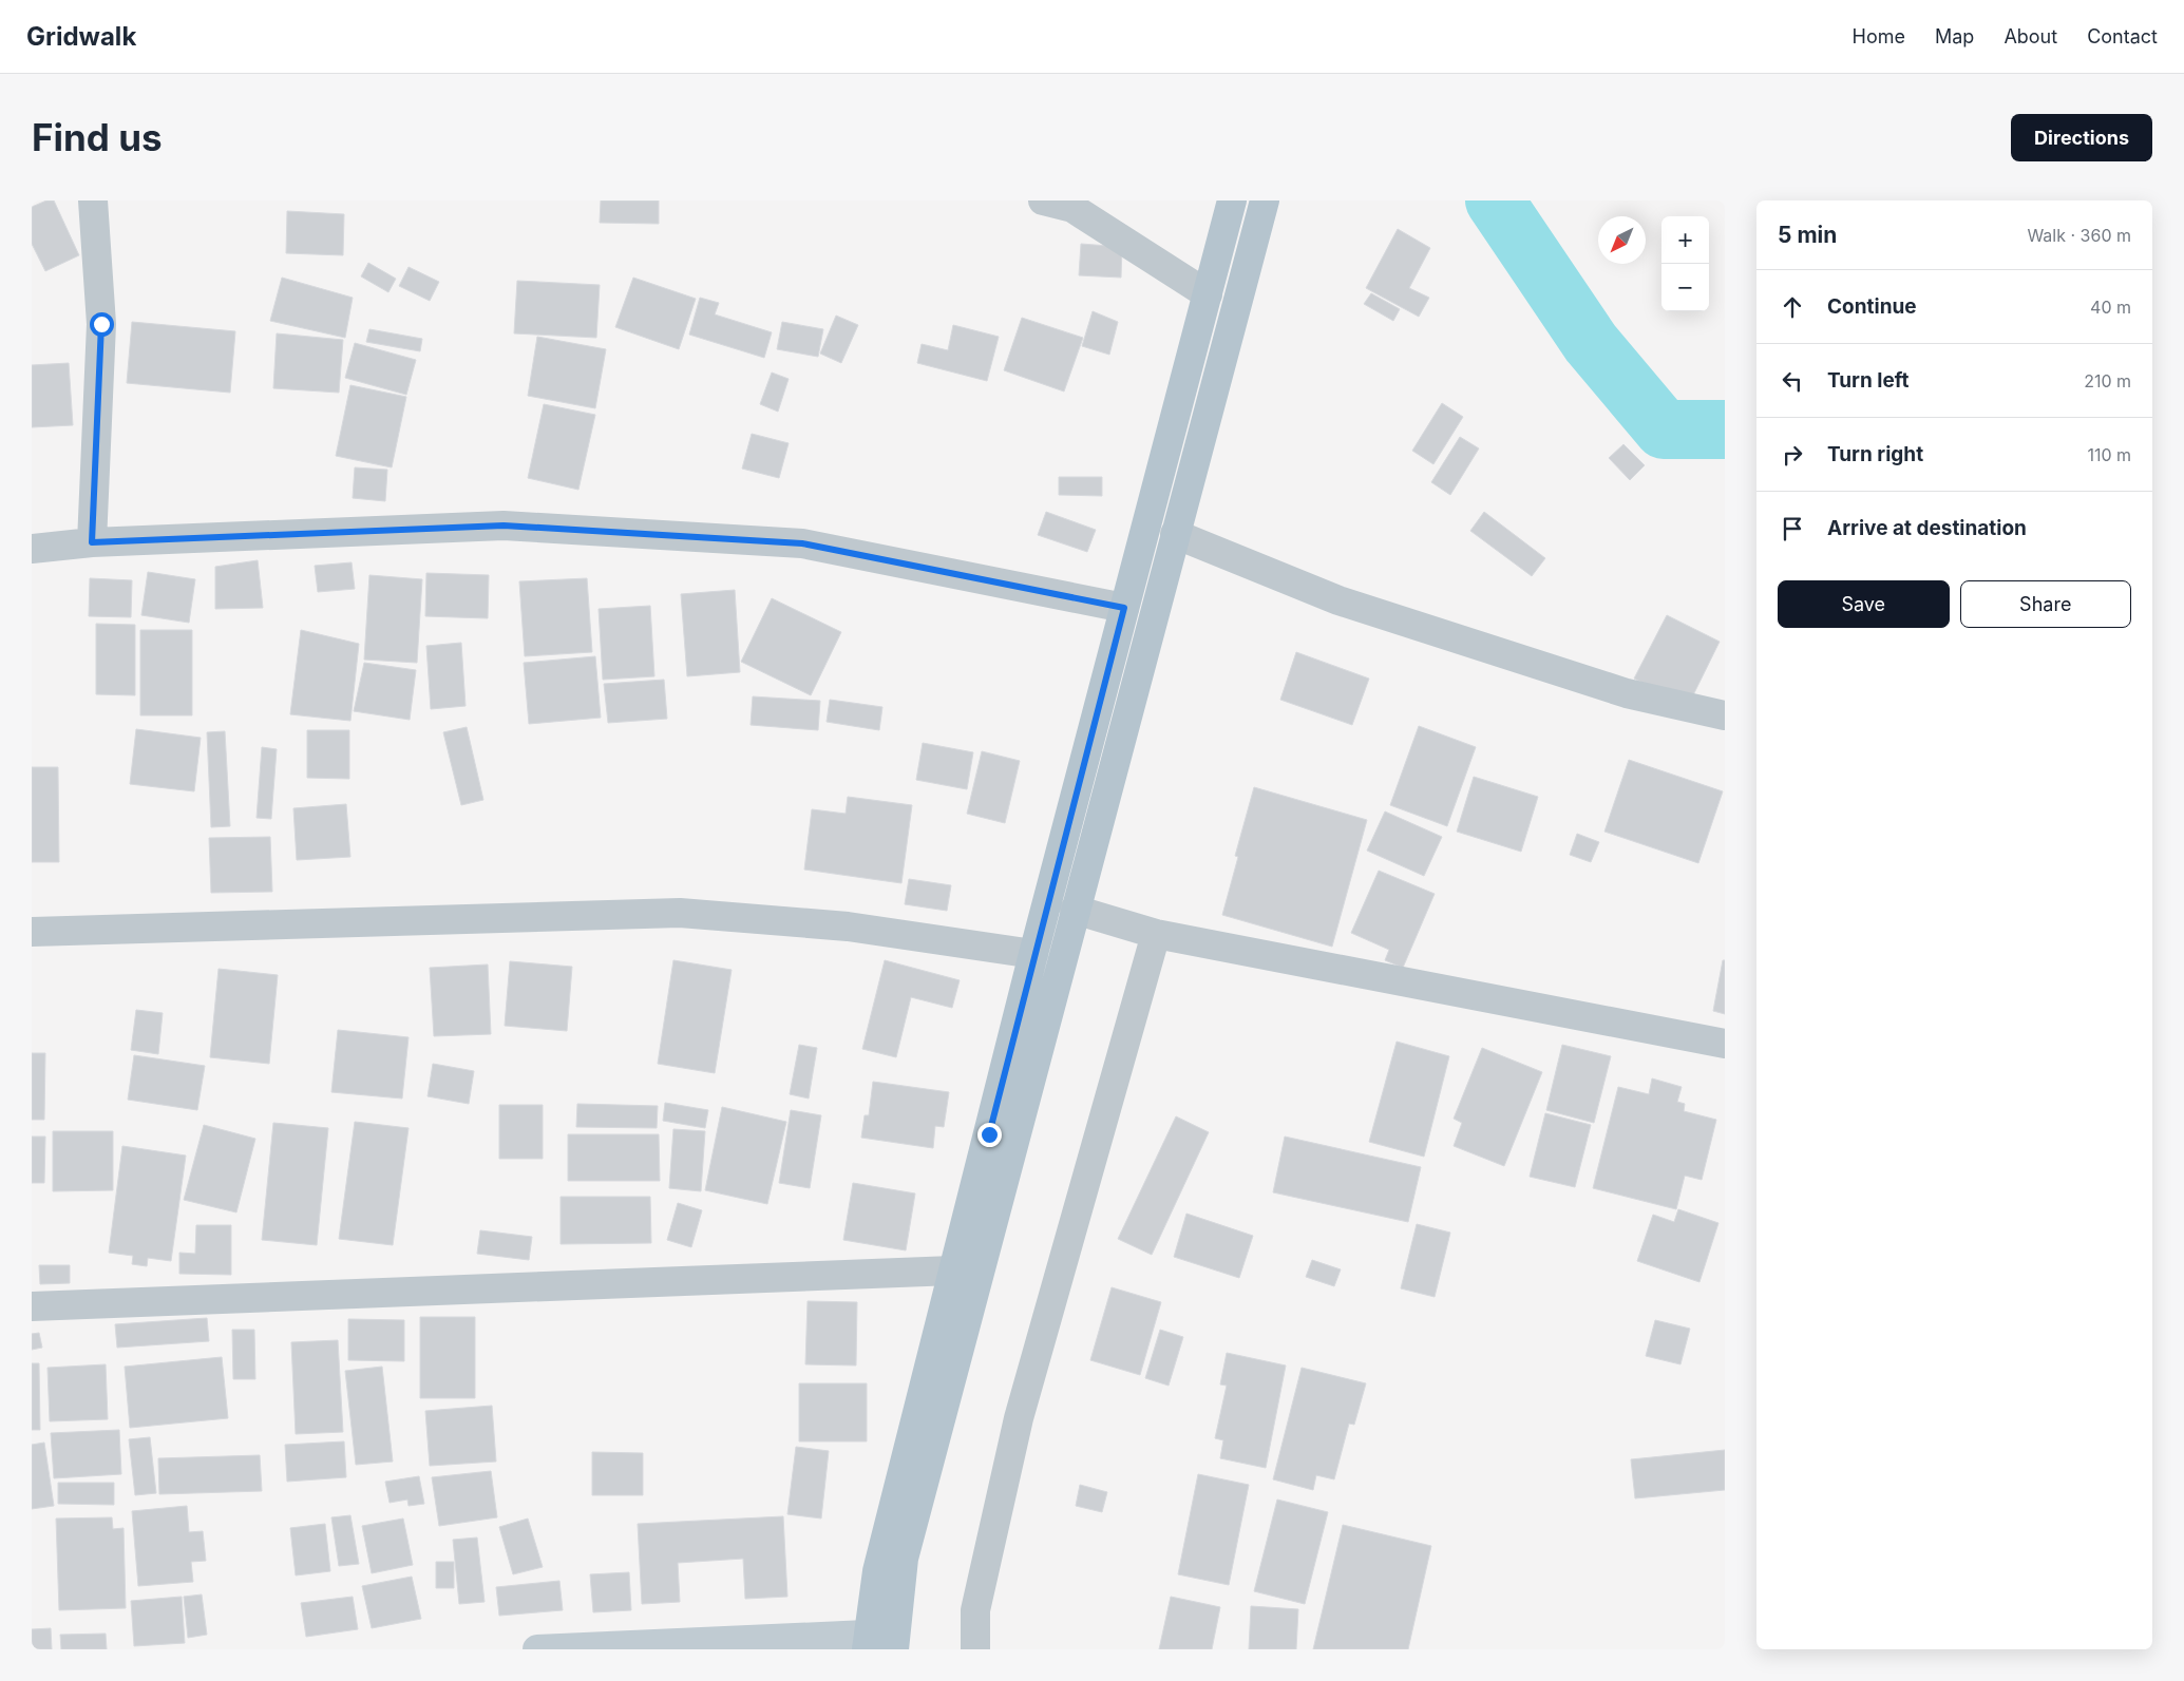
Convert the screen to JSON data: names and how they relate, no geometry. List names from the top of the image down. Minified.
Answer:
{"north":"bottom left","page":{"header":"Gridwalk","nav":["Home","Map","About","Contact"],"buttons":["Directions",["Save","Share"]],"title":"Find us","heading":["5 min","Walk · 360 m"],"map_buttons":["+","−"],"list":[["Continue","40 m"],["Turn left","210 m"],["Turn right","110 m"],"Arrive at destination"]}}
